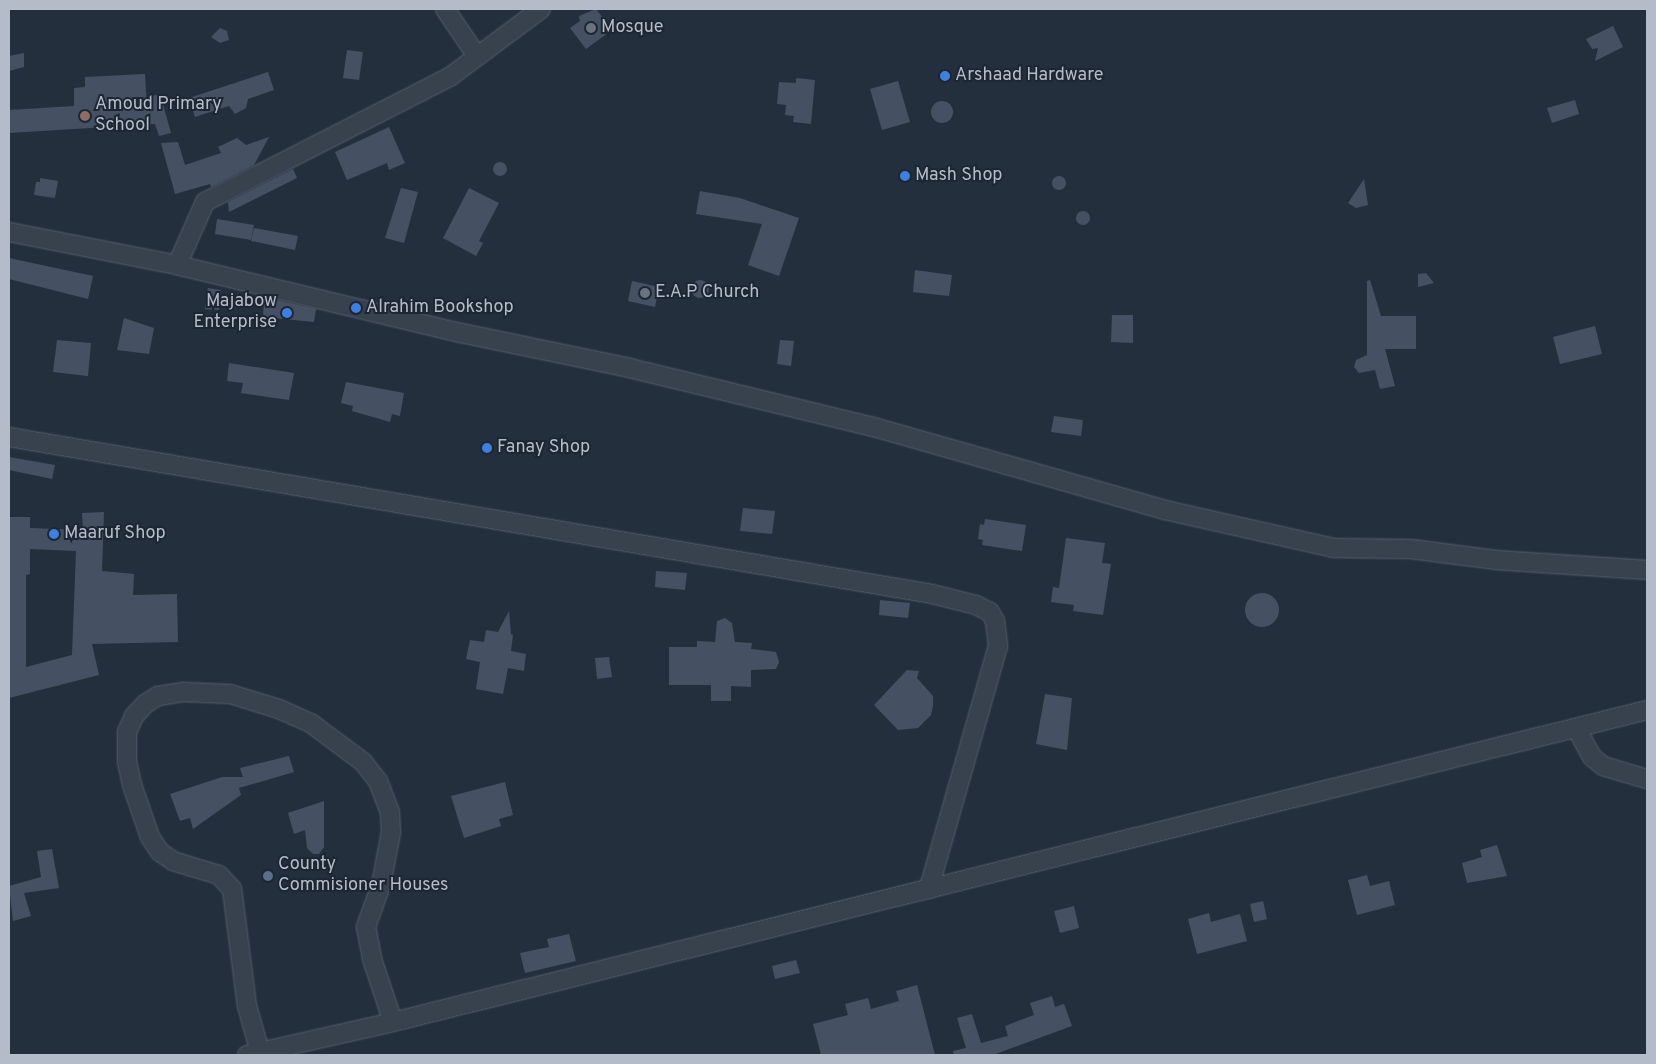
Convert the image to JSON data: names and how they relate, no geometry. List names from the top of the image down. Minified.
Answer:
{"places":["Mosque","Arshaad Hardware","Amoud Primary School","Mash Shop","E.A.P Church","Alrahim Bookshop","Majabow Enterprise","Fanay Shop","Maaruf Shop","County Commisioner Houses"]}
